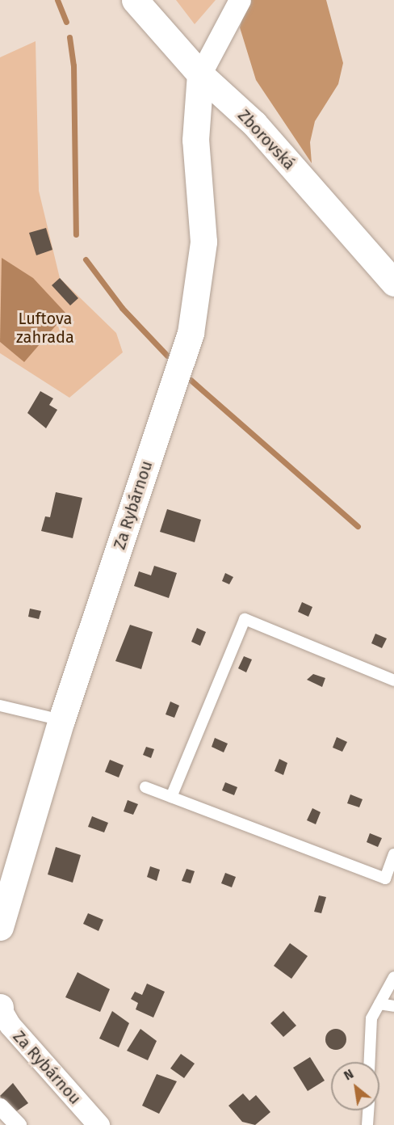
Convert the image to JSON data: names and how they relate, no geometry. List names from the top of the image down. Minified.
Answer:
{"streets":{"street":["Zborovská","Za Rybárnou"]},"crossings":[["Zborovská","Za Rybárnou"]],"parks":["Luftova zahrada"],"north":"top left"}
